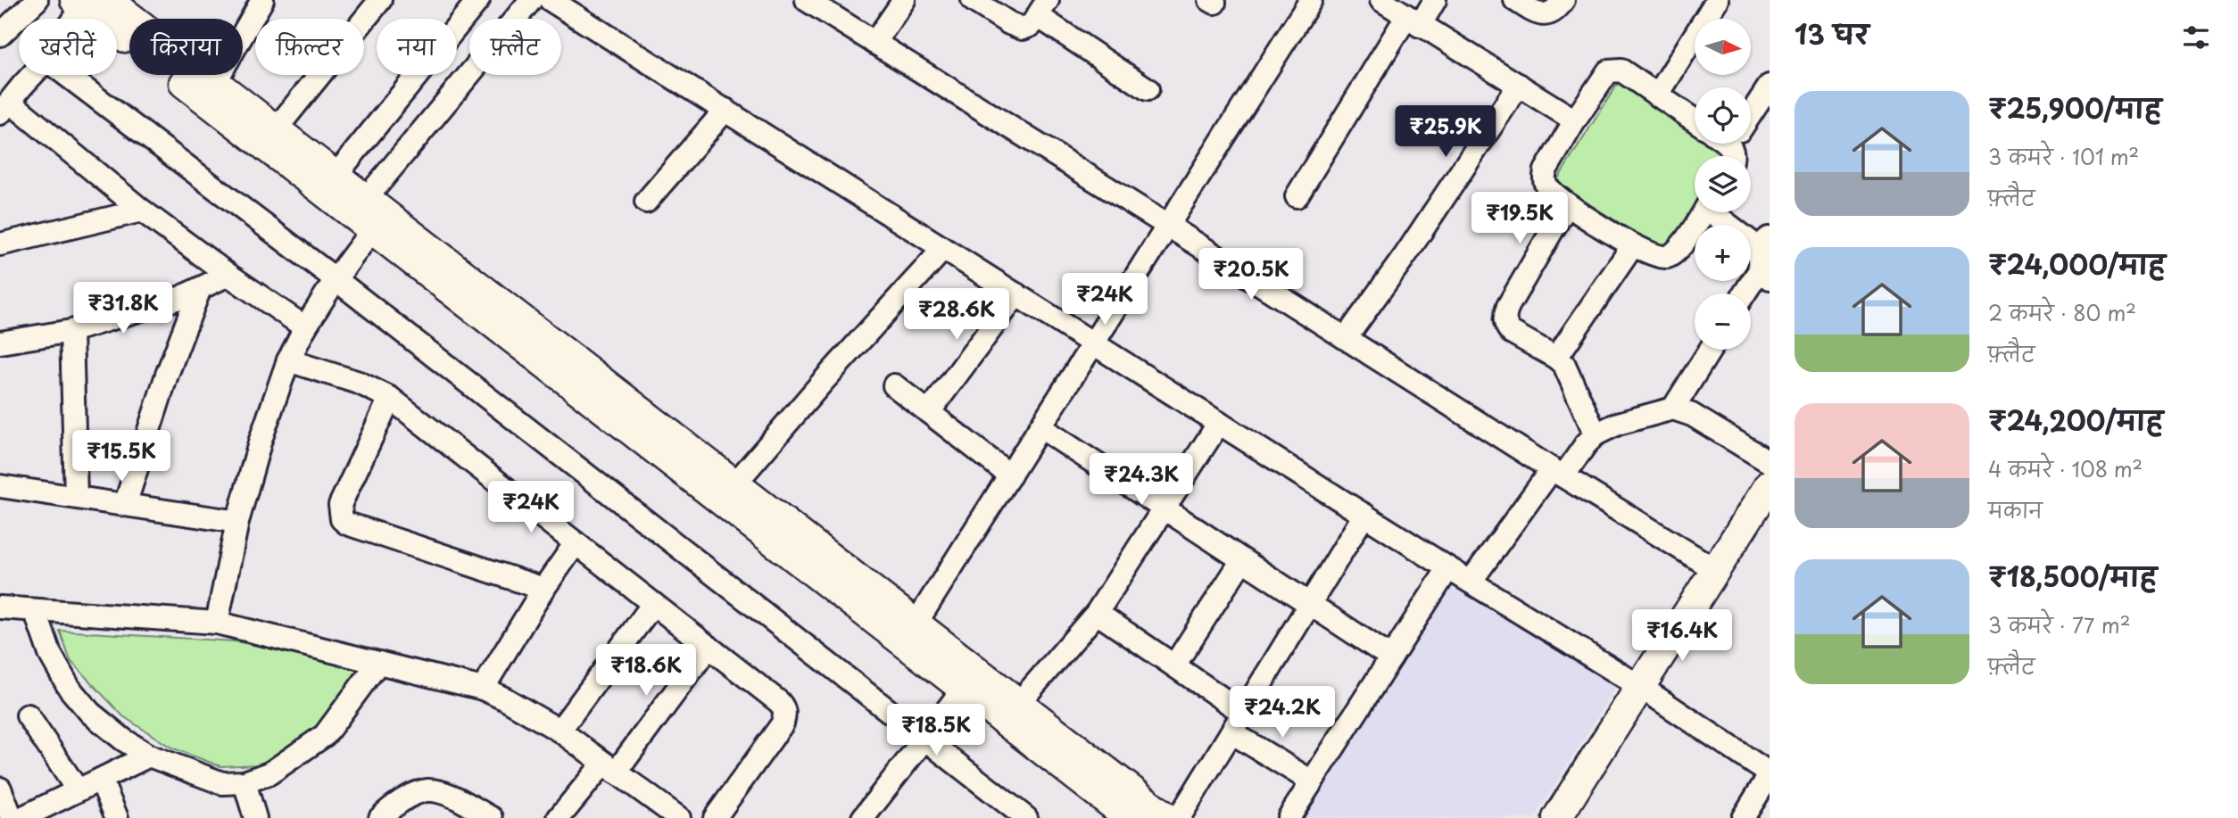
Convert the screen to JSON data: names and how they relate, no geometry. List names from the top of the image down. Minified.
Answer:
{"north":"right","page":{"heading":"13 घर","map_buttons":["+","−"],"chip":["खरीदें","किराया","फ़िल्टर","नया","फ़्लैट"],"list":[{"name":"₹25,900/माह","note":"3 कमरे · 101 m² · फ़्लैट"},{"name":"₹24,000/माह","note":"2 कमरे · 80 m² · फ़्लैट"},{"name":"₹24,200/माह","note":"4 कमरे · 108 m² · मकान"},{"name":"₹18,500/माह","note":"3 कमरे · 77 m² · फ़्लैट"}],"price":["₹25.9K","₹19.5K","₹20.5K","₹24K","₹31.8K","₹28.6K","₹15.5K","₹24.3K","₹24K","₹16.4K","₹18.6K","₹24.2K","₹18.5K"]}}
